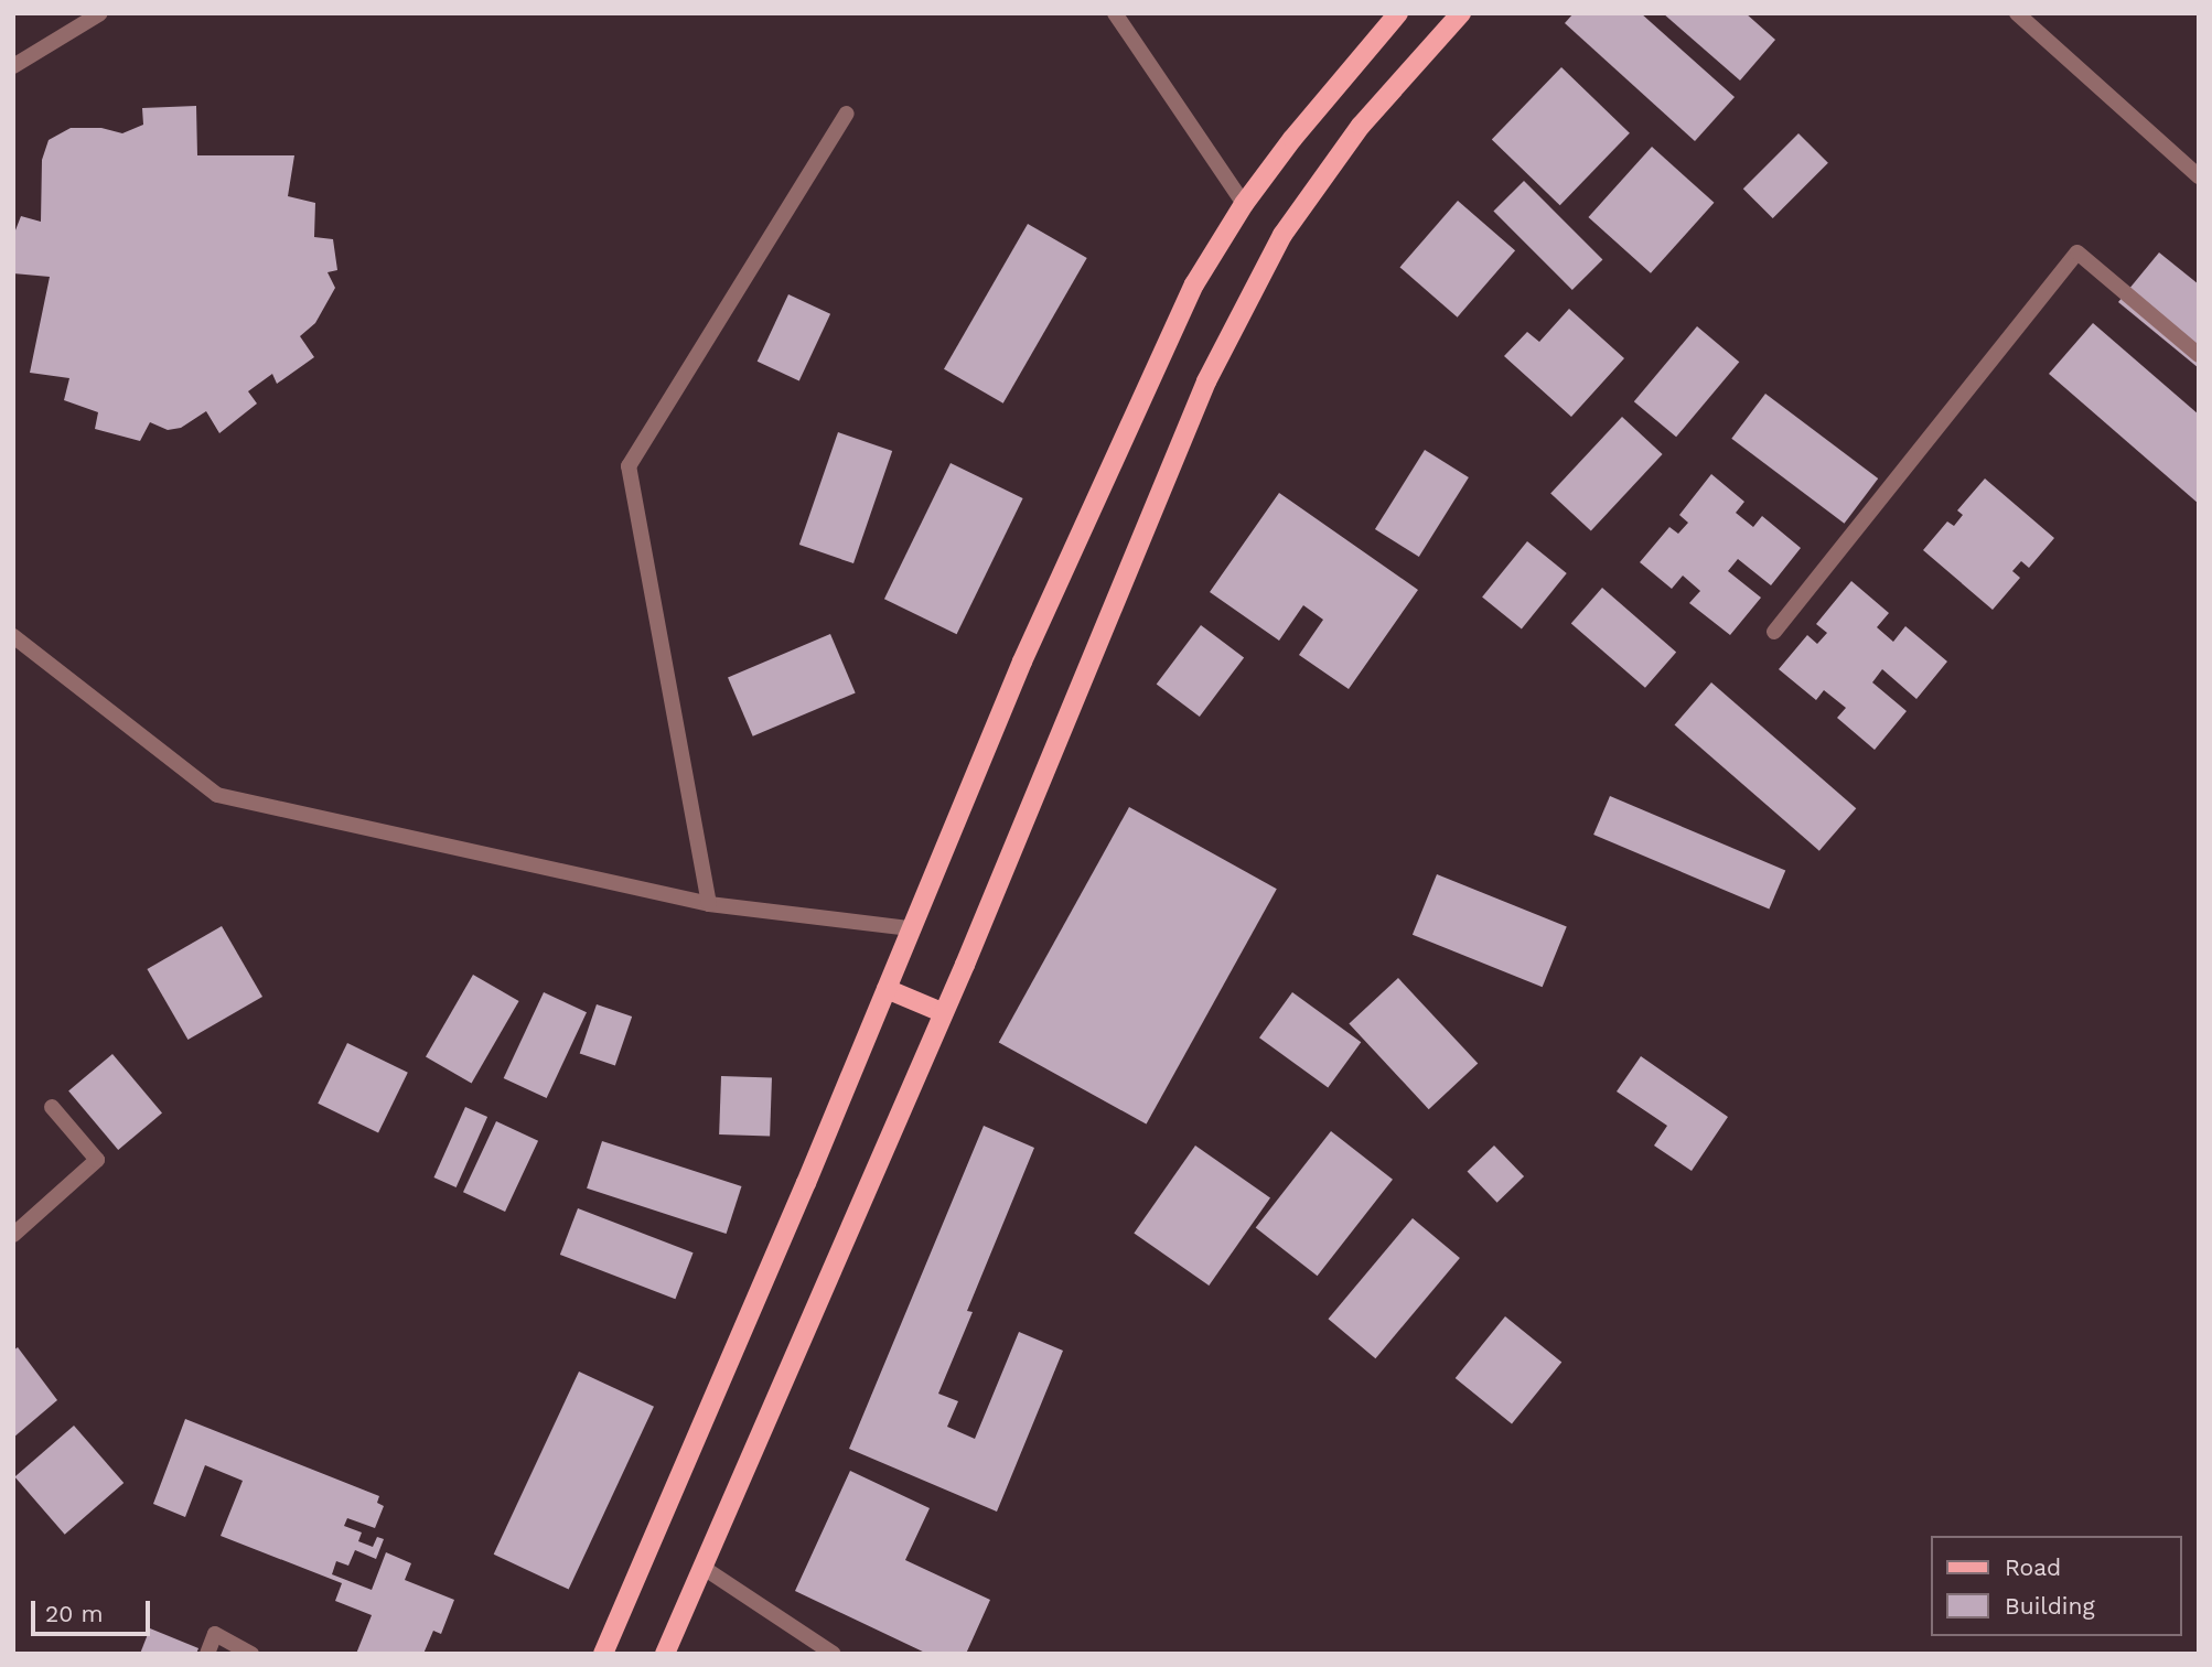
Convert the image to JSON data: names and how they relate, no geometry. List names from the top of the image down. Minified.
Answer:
{"legend":["Road","Building"],"scale_bar":"20 m"}
